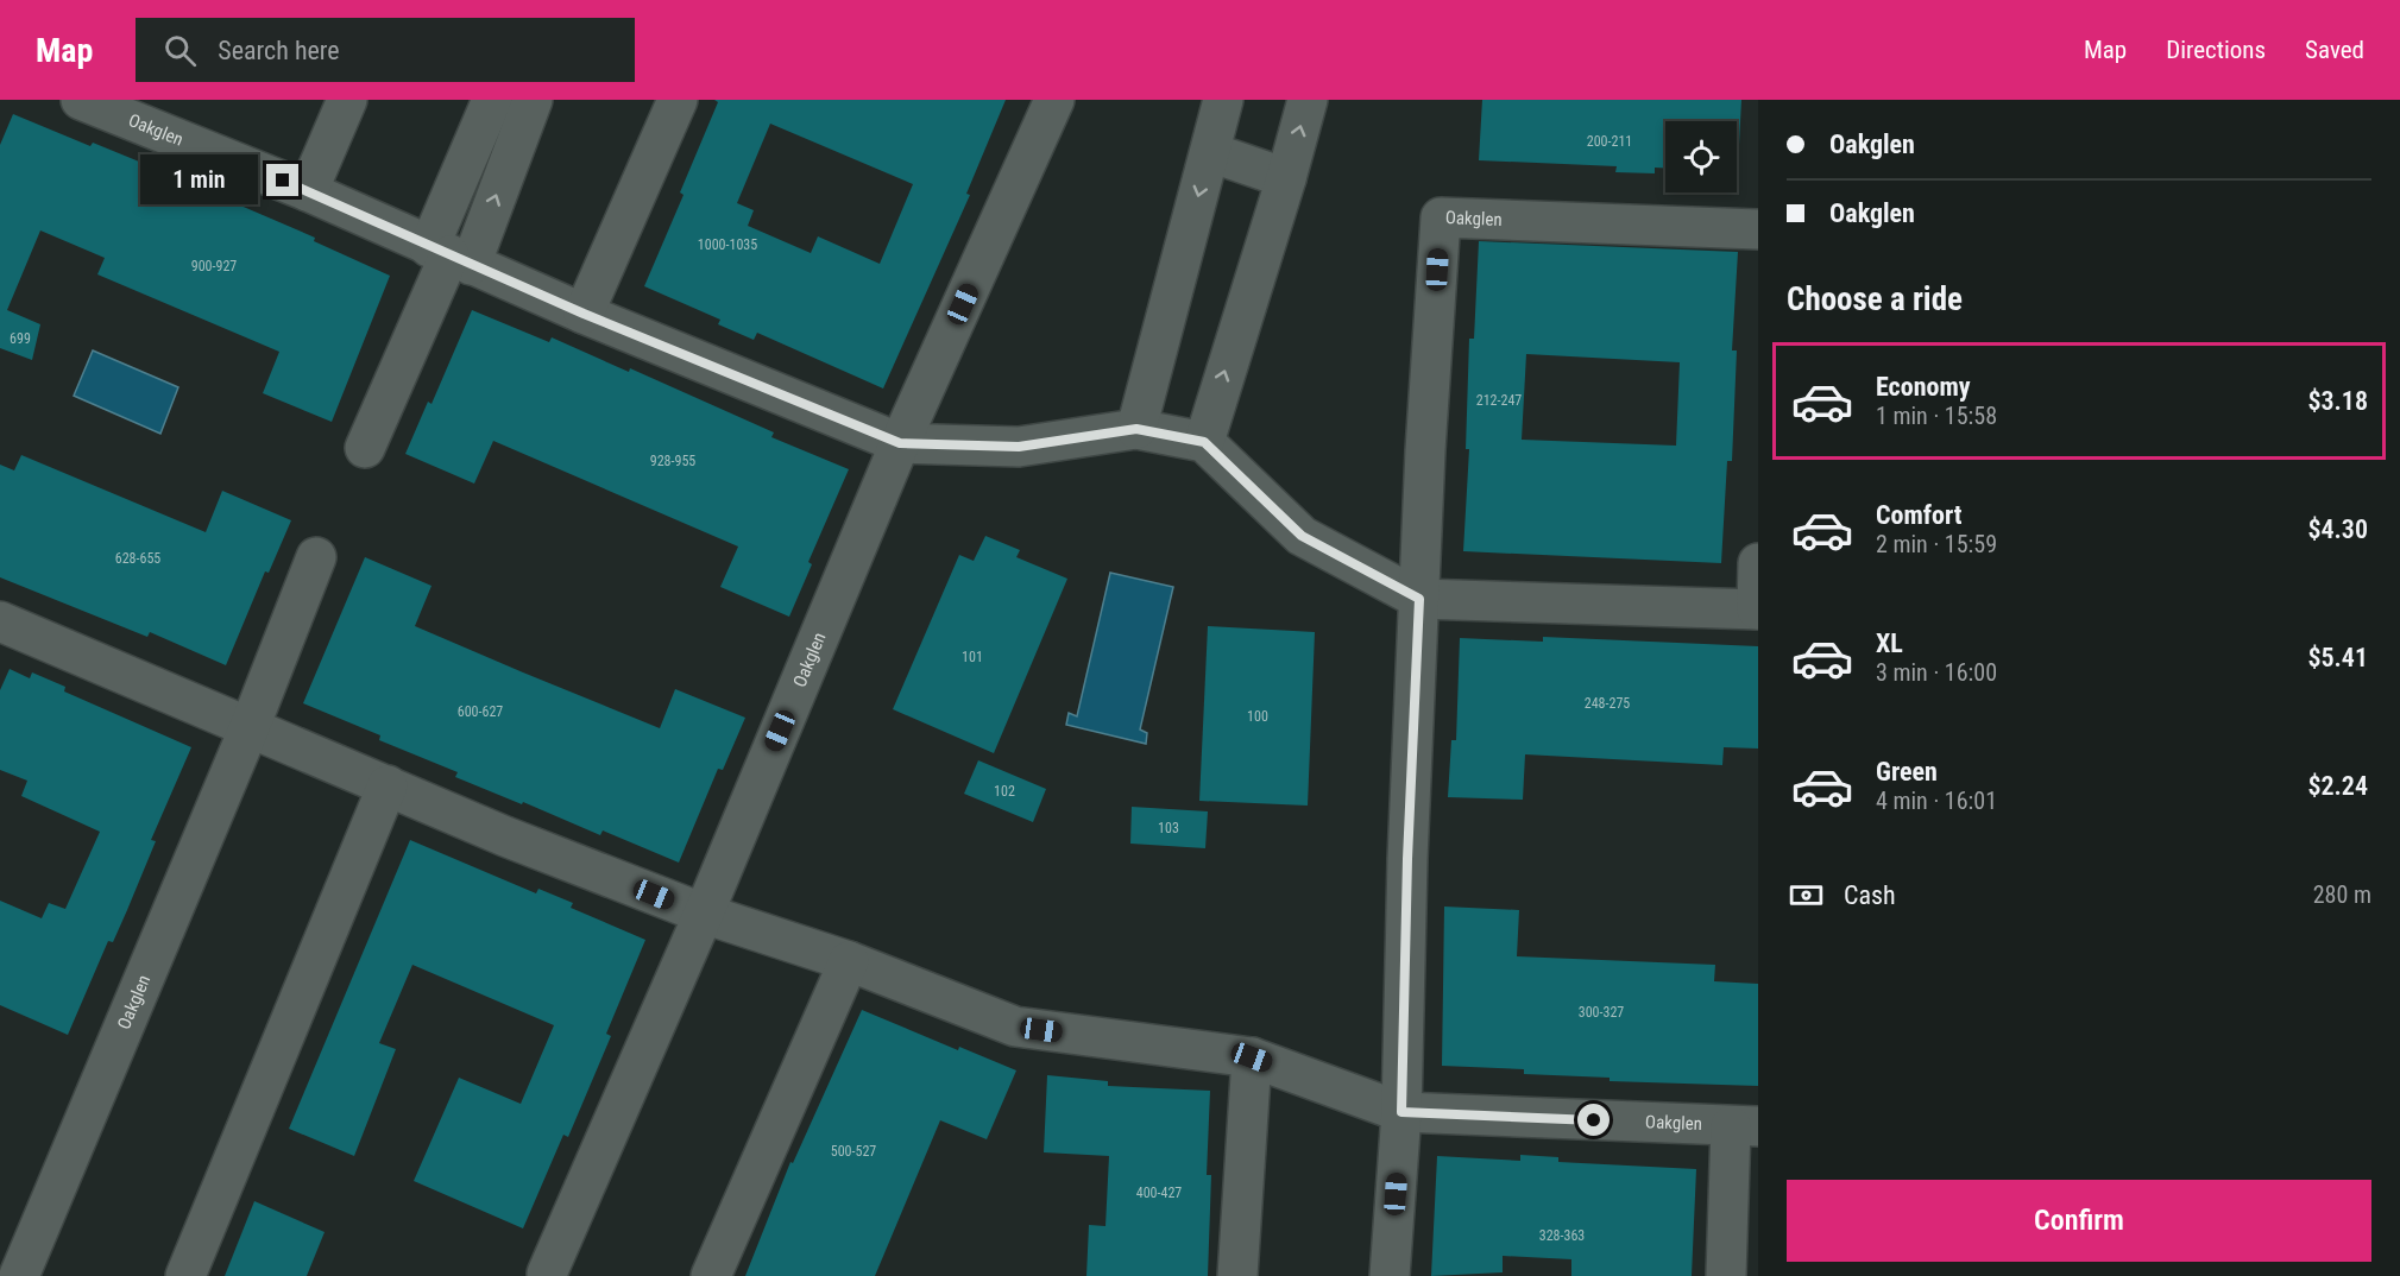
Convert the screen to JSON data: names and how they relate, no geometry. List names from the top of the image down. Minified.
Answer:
{"streets":{"street":["Oakglen"]},"house_numbers":["200-211","1000-1035","900-927","699","212-247","928-955","628-655","101","248-275","600-627","100","102","103","300-327","500-527","400-427","328-363"],"page":{"header":"Map","search":"Search here","nav":["Map","Directions","Saved"],"banner":["Oakglen","Oakglen"],"bubble":"1 min","heading":"Choose a ride","list":[{"name":"Economy","note":"1 min · 15:58","value":"$3.18"},{"name":"Comfort","note":"2 min · 15:59","value":"$4.30"},{"name":"XL","note":"3 min · 16:00","value":"$5.41"},{"name":"Green","note":"4 min · 16:01","value":"$2.24"}],"pay":["Cash","280 m"],"buttons":"Confirm"}}
